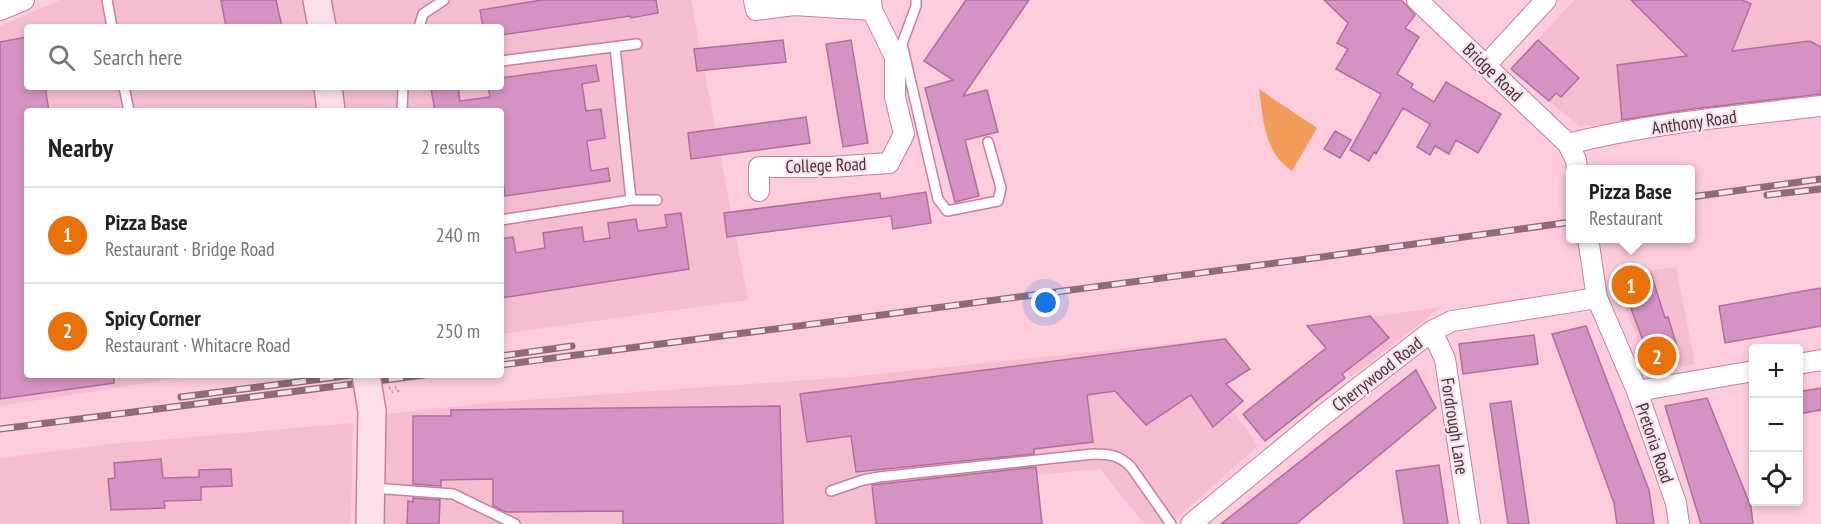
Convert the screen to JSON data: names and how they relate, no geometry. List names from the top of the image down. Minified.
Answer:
{"streets":{"street":["Bridge Road","Anthony Road","College Road","Cherrywood Road","Fordrough Lane","Pretoria Road"]},"crossings":[["Bridge Road","Anthony Road"],["Cherrywood Road","Fordrough Lane"],["Cherrywood Road","Pretoria Road"]],"page":{"search":"Search here","heading":["Nearby","2 results"],"popup":["Pizza Base","Restaurant"],"list":[{"mark":"1","name":"Pizza Base","note":"Restaurant · Bridge Road","value":"240 m"},{"mark":"2","name":"Spicy Corner","note":"Restaurant · Whitacre Road","value":"250 m"}],"pins":["1","2"],"map_buttons":["+","−"]}}
